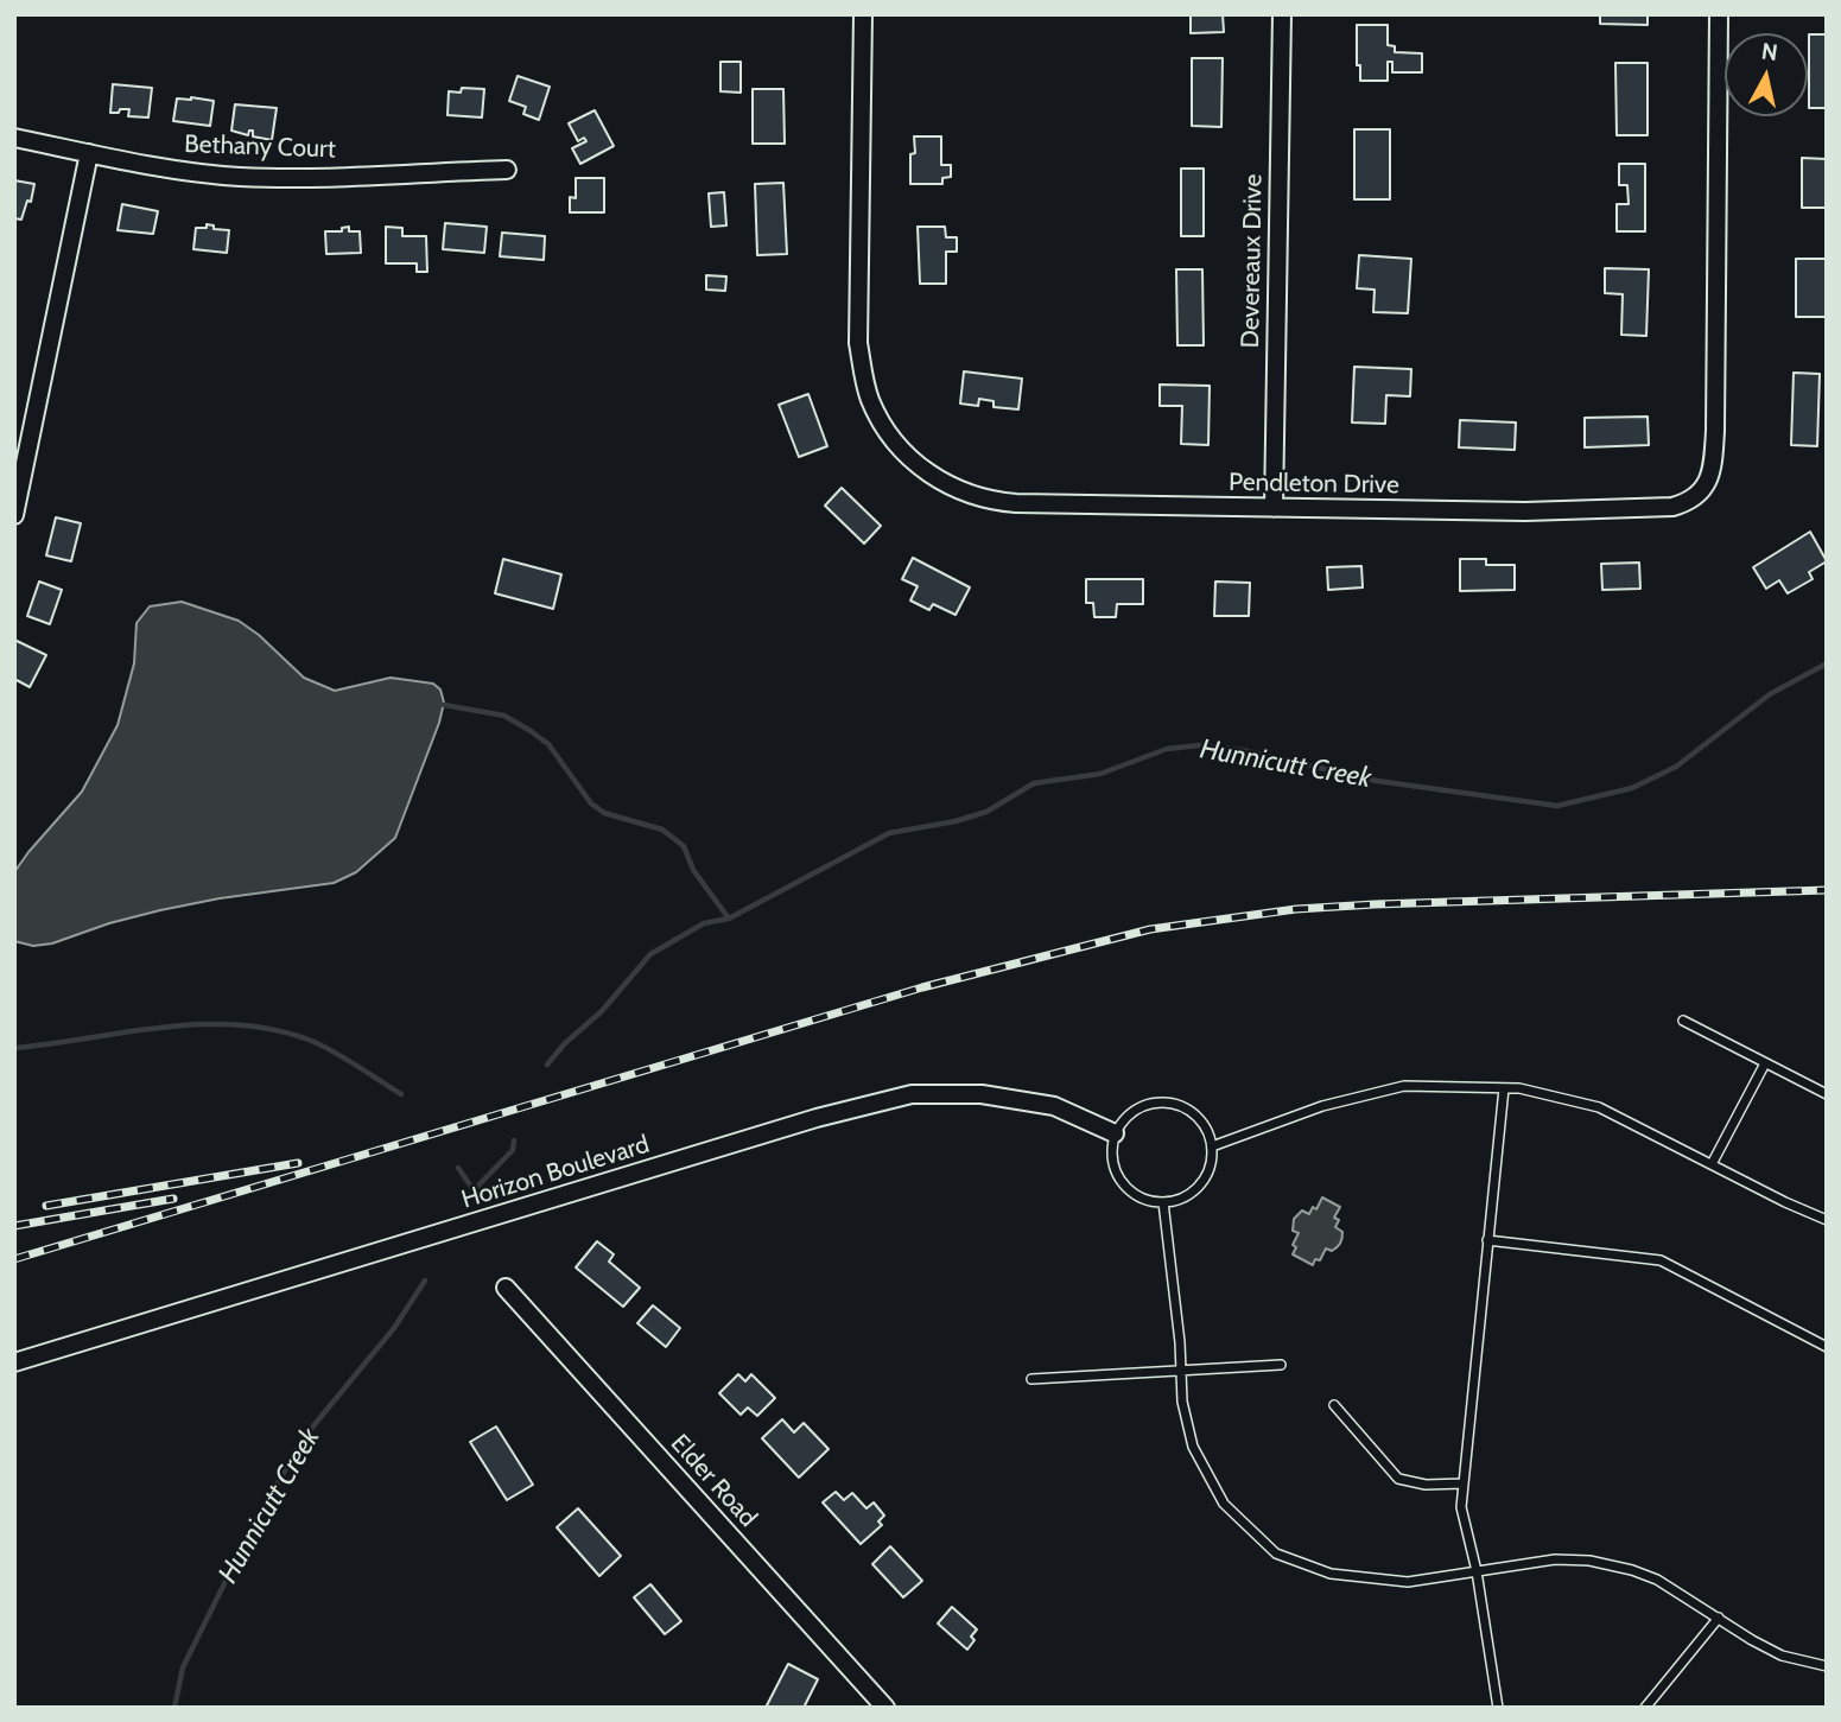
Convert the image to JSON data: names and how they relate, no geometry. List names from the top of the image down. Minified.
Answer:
{"streets":{"street":["Bethany Court","Devereaux Drive","Pendleton Drive","Horizon Boulevard","Elder Road"]},"crossings":[["Devereaux Drive","Pendleton Drive"]],"water":["Hunnicutt Creek"],"north":"top"}
